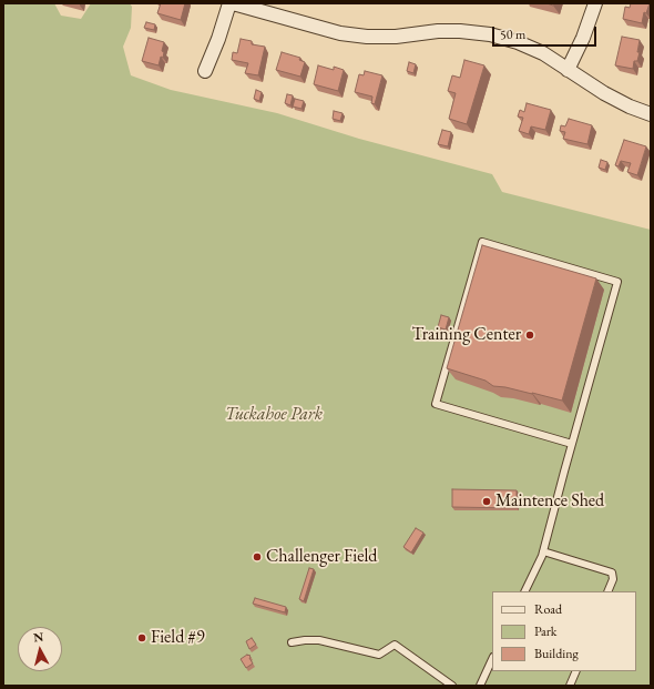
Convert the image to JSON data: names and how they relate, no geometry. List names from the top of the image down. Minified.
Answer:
{"parks":["Tuckahoe Park"],"places":["Training Center","Maintence Shed","Challenger Field","Field #9"],"legend":["Road","Park","Building"],"scale_bar":"50 m","north":"top"}
